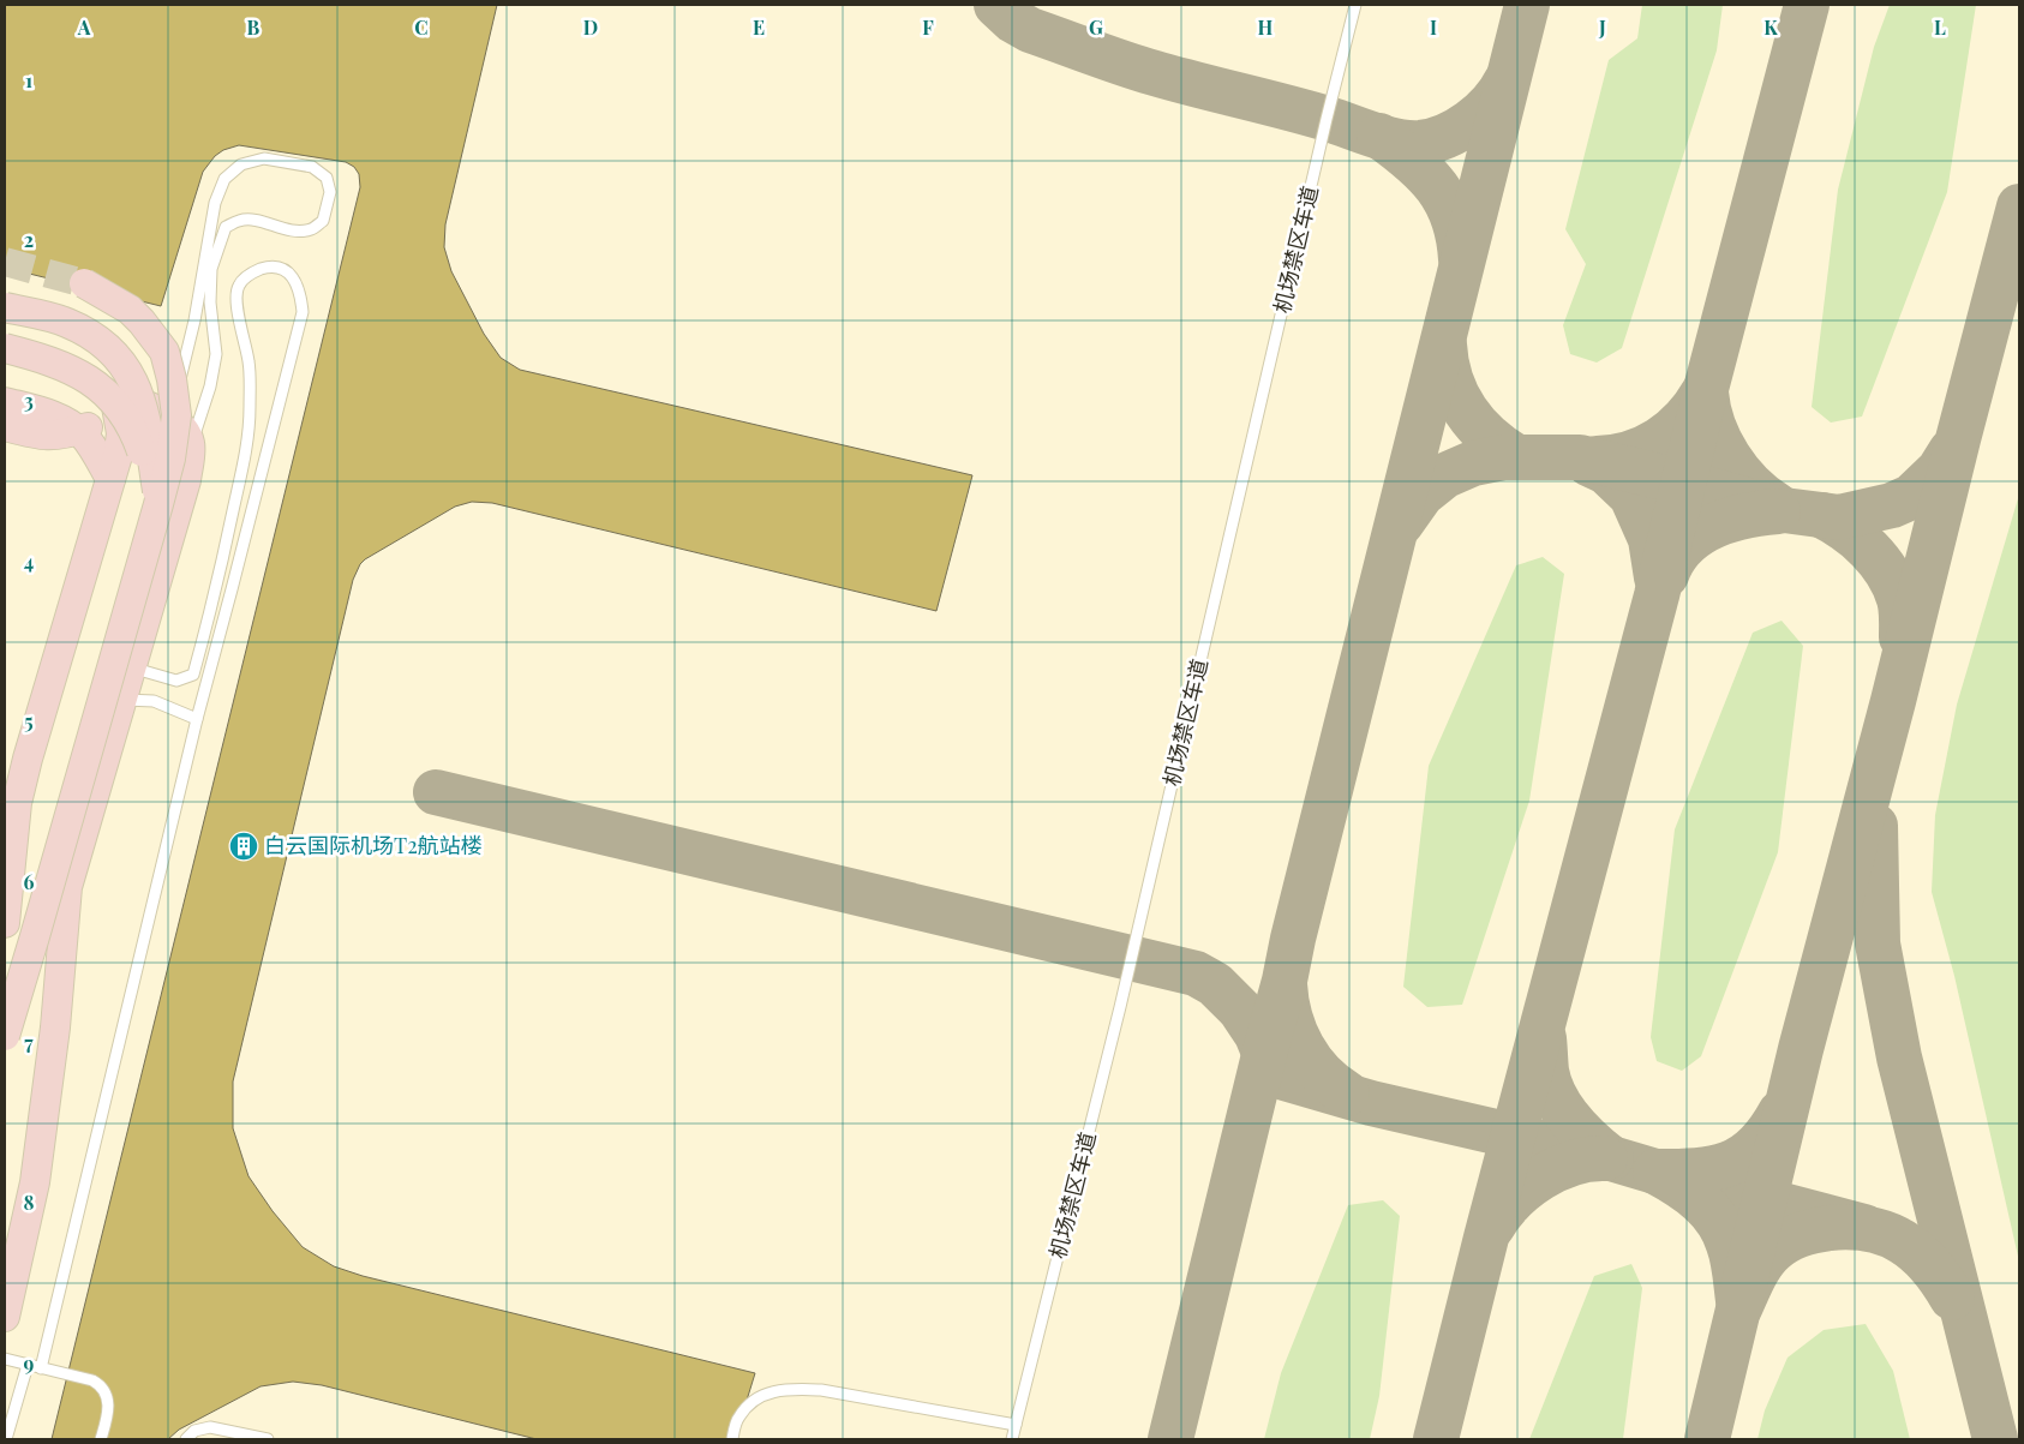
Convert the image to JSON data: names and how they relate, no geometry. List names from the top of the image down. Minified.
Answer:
{"streets":{"lane":["机场禁区车道"]},"places":{"building":["白云国际机场T2航站楼"]},"grid":{"columns":["A","B","C","D","E","F","G","H","I","J","K","L"],"rows":["1","2","3","4","5","6","7","8","9"]}}
